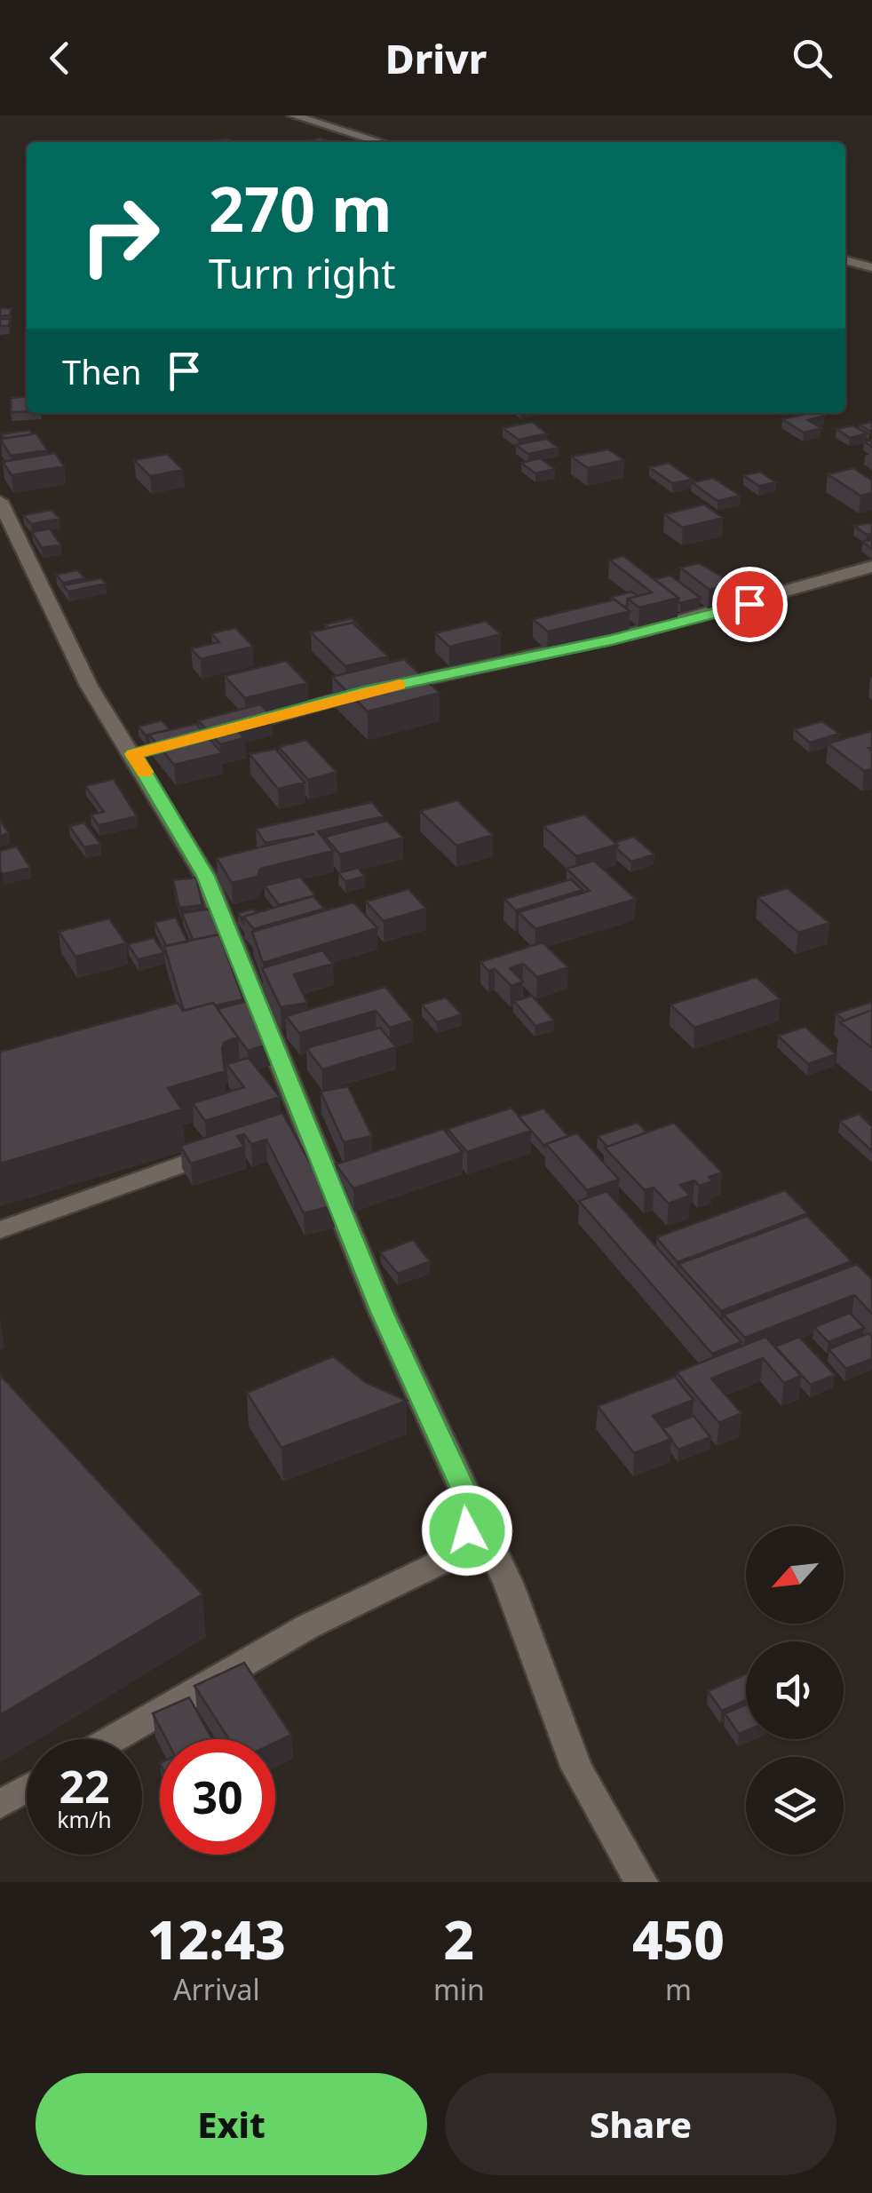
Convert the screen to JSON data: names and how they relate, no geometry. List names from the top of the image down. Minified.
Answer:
{"north":"bottom left","page":{"header":"Drivr","turn":["270 m","Turn right"],"then":"Then","speed":"22 km/h","limit":"30","eta":["12:43","Arrival","2","min","450","m"],"buttons":["Exit","Share"]}}
